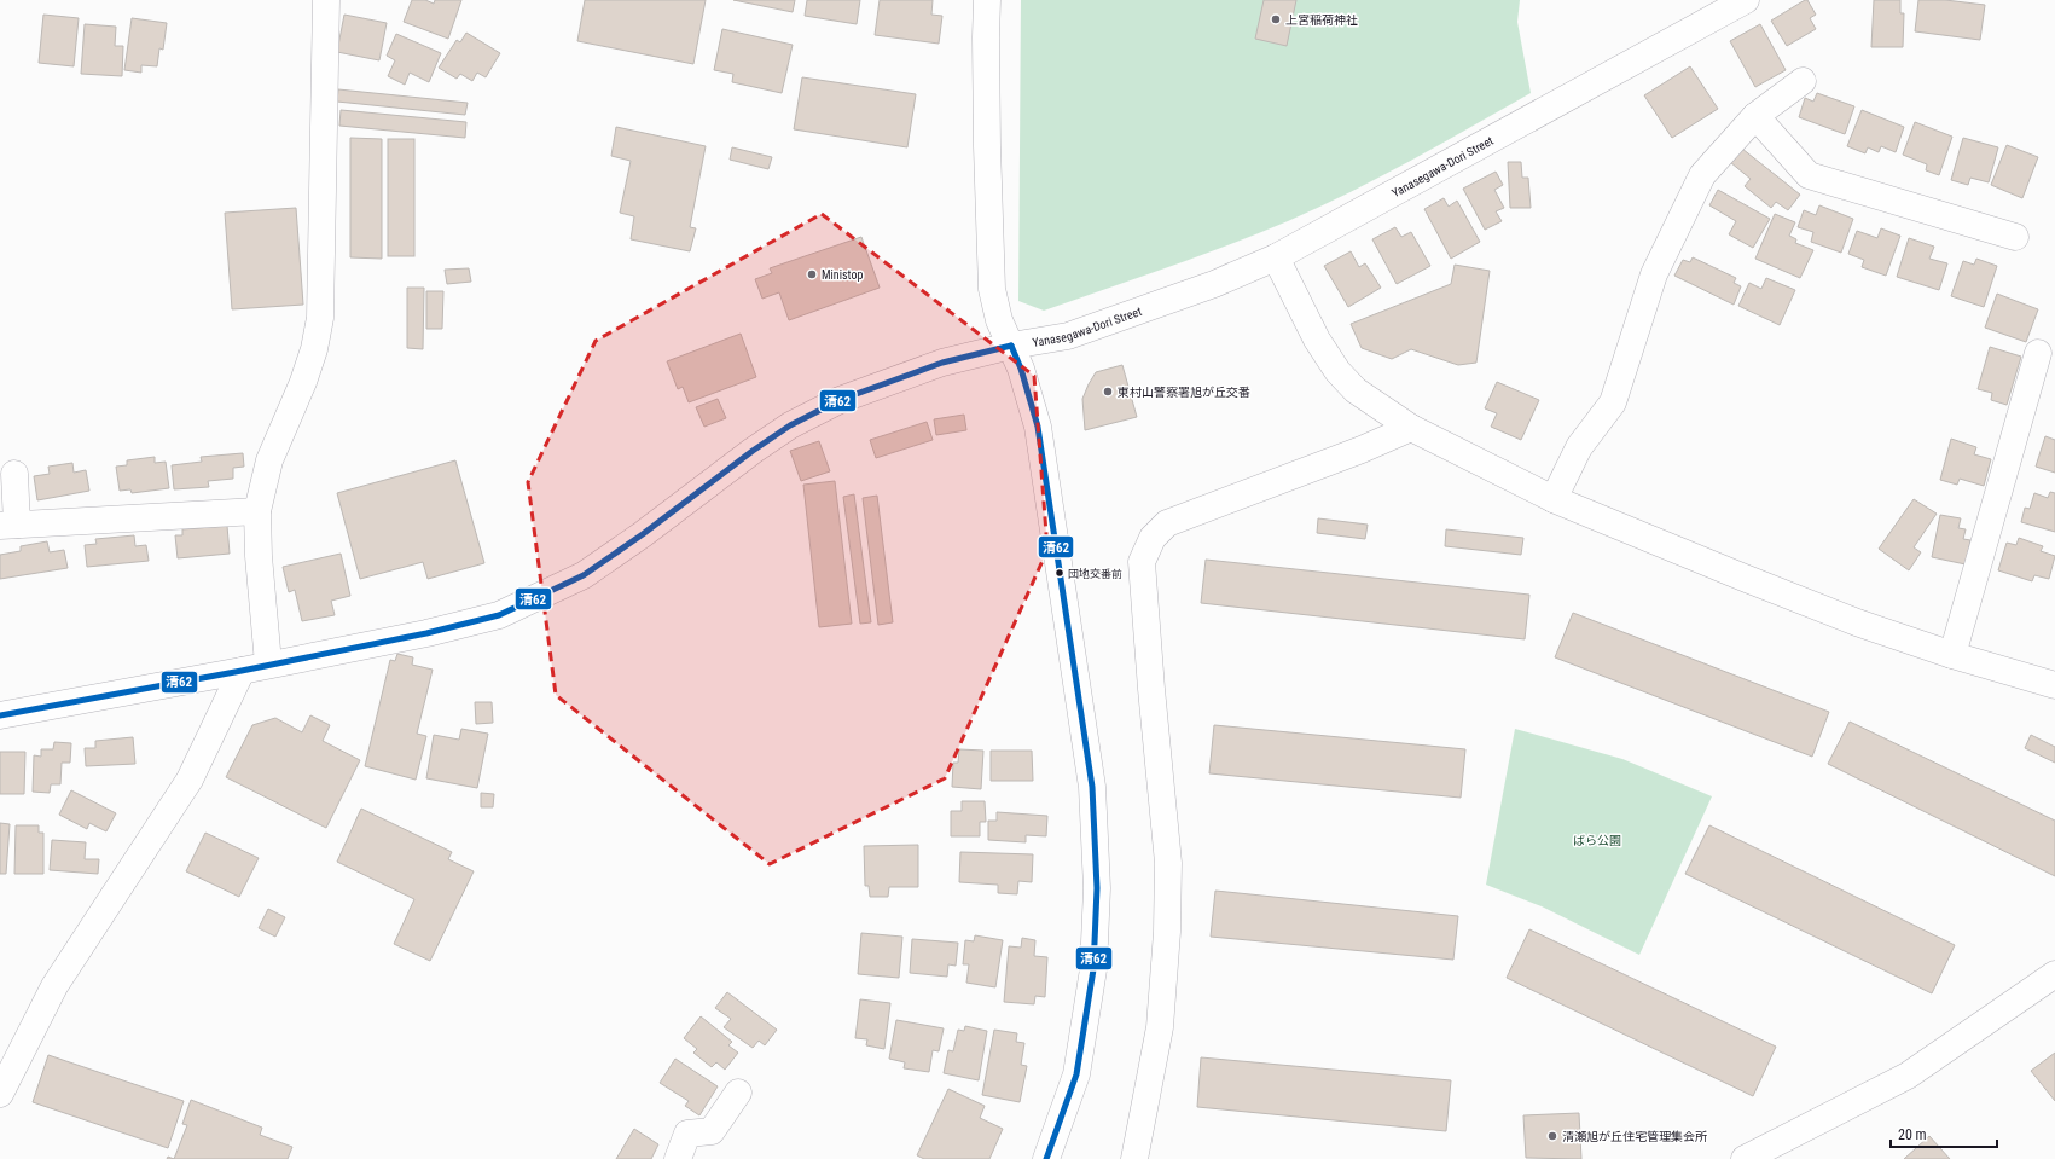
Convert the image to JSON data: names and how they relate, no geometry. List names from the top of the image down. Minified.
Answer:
{"streets":{"street":["Yanasegawa-Dori Street"]},"parks":["ばら公園"],"places":["上宮稲荷神社","Ministop","東村山警察署旭が丘交番","団地交番前","清瀬旭が丘住宅管理集会所"],"lines":["transit line 清62"],"scale_bar":"20 m"}
